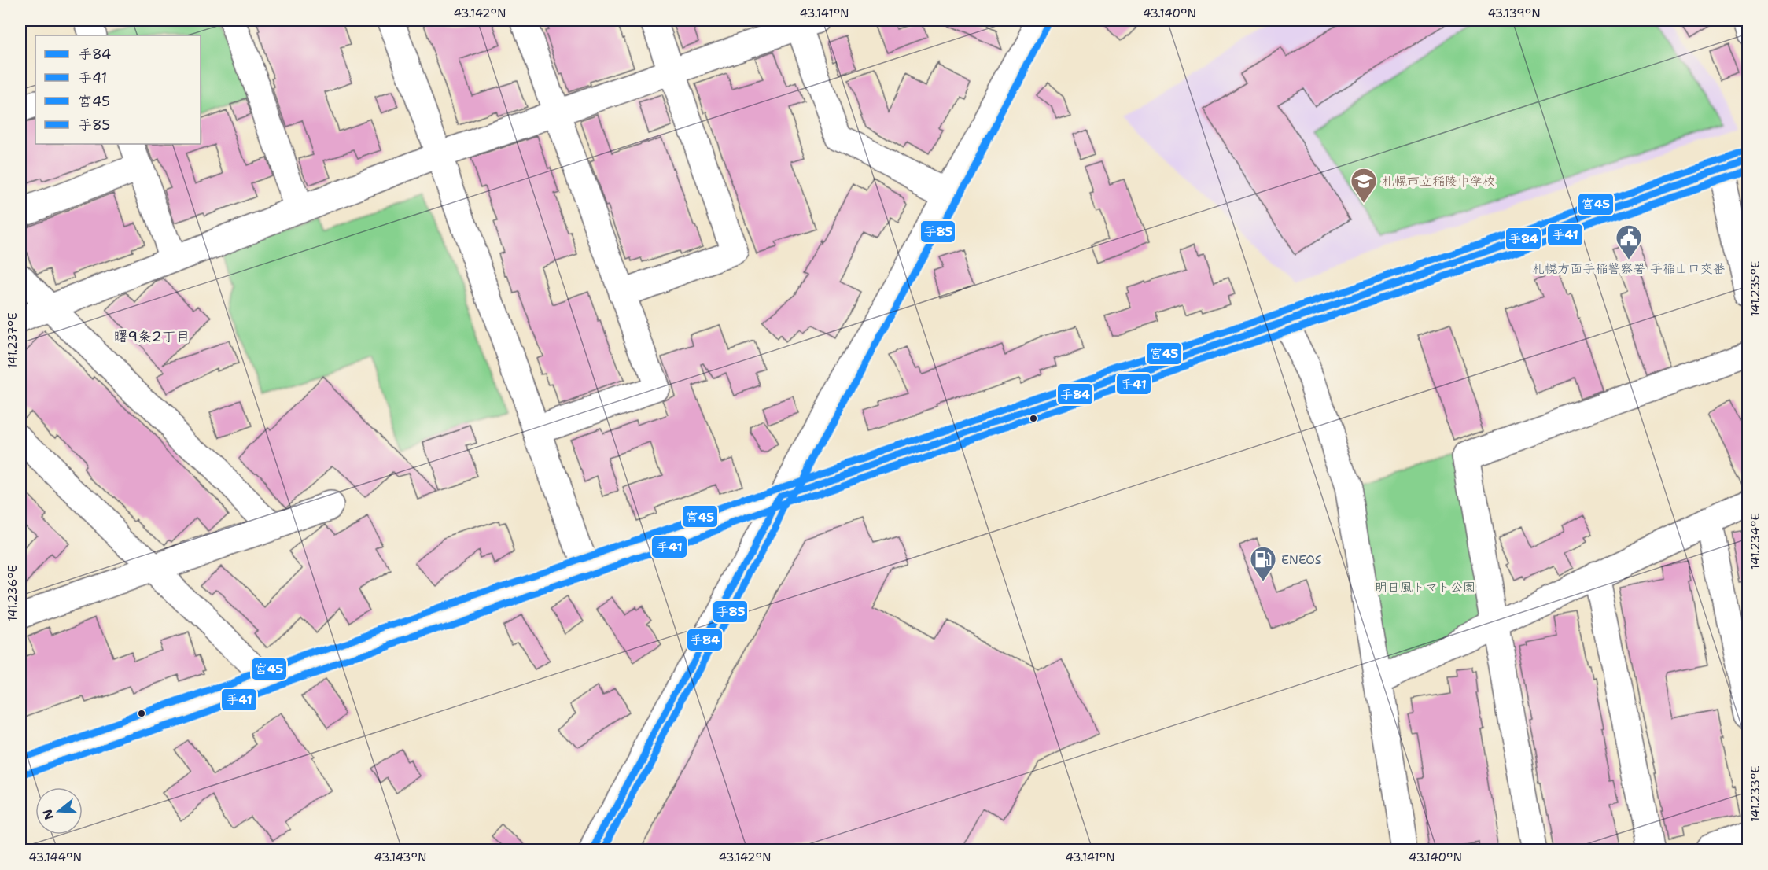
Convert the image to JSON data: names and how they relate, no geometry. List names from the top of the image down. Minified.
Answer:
{"districts":["曙9条2丁目"],"parks":["明日風トマト公園"],"places":{"school or university":["札幌市立稲陵中学校"],"public building":["札幌方面手稲警察署 手稲山口交番"],"fuel station":["ENEOS"]},"lines":["transit line 手85","transit line 宮45","transit line 手84","transit line 手41"],"legend":["手84","手41","宮45","手85"],"north":"left","coordinates":["43.142°N","43.141°N","43.140°N","43.139°N","141.235°E","141.237°E","141.234°E","141.236°E","141.233°E","43.144°N","43.143°N"]}
